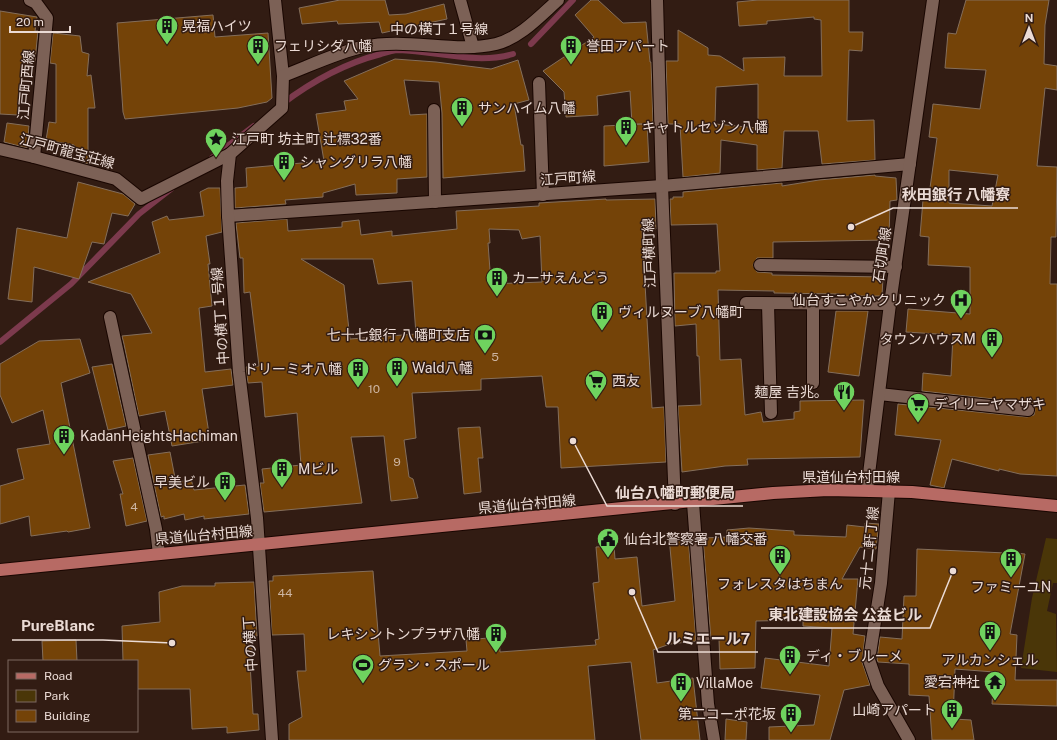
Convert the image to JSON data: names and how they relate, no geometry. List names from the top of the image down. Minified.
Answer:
{"streets":{"main road":["県道仙台村田線"],"street":["中の横丁１号線","江戸町西線","江戸町龍宝荘線","江戸町線","江戸横町線","石切町線","元十二軒丁線","中の横丁"]},"crossings":[["中の横丁１号線","江戸町龍宝荘線"],["中の横丁１号線","江戸町線"],["中の横丁１号線","県道仙台村田線"],["中の横丁１号線","中の横丁"],["江戸町西線","江戸町龍宝荘線"],["江戸町線","江戸横町線"],["江戸町線","石切町線"],["江戸横町線","県道仙台村田線"],["石切町線","県道仙台村田線"],["県道仙台村田線","元十二軒丁線"],["県道仙台村田線","中の横丁"]],"places":{"building":["晃福ハイツ","フェリシダ八幡","誉田アパート","サンハイム八幡","キャトルセゾン八幡","シャングリラ八幡","カーサえんどう","ヴィルヌーブ八幡町","タウンハウスM","Wald八幡","ドリーミオ八幡","KadanHeightsHachiman","Mビル","早美ビル","フォレスタはちまん","ファミーユN","アルカンシェル","レキシントンプラザ八幡","ディ・ブルーメ","VillaMoe","山崎アパート","第二コーポ花坂"],"place":["江戸町 坊主町 辻標32番"],"other":["秋田銀行 八幡寮","仙台八幡町郵便局","東北建設協会 公益ビル","ルミエール7","PureBlanc"],"hospital":["仙台すこやかクリニック"],"bank":["七十七銀行 八幡町支店"],"supermarket":["西友","デイリーヤマザキ"],"restaurant":["麺屋 吉兆。"],"public building":["仙台北警察署 八幡交番"],"sports":["グラン・スポール"],"temple":["愛宕神社"]},"house_numbers":["5","10","9","4","44"],"legend":["Road","Park","Building"],"scale_bar":"20 m","north":"top"}
